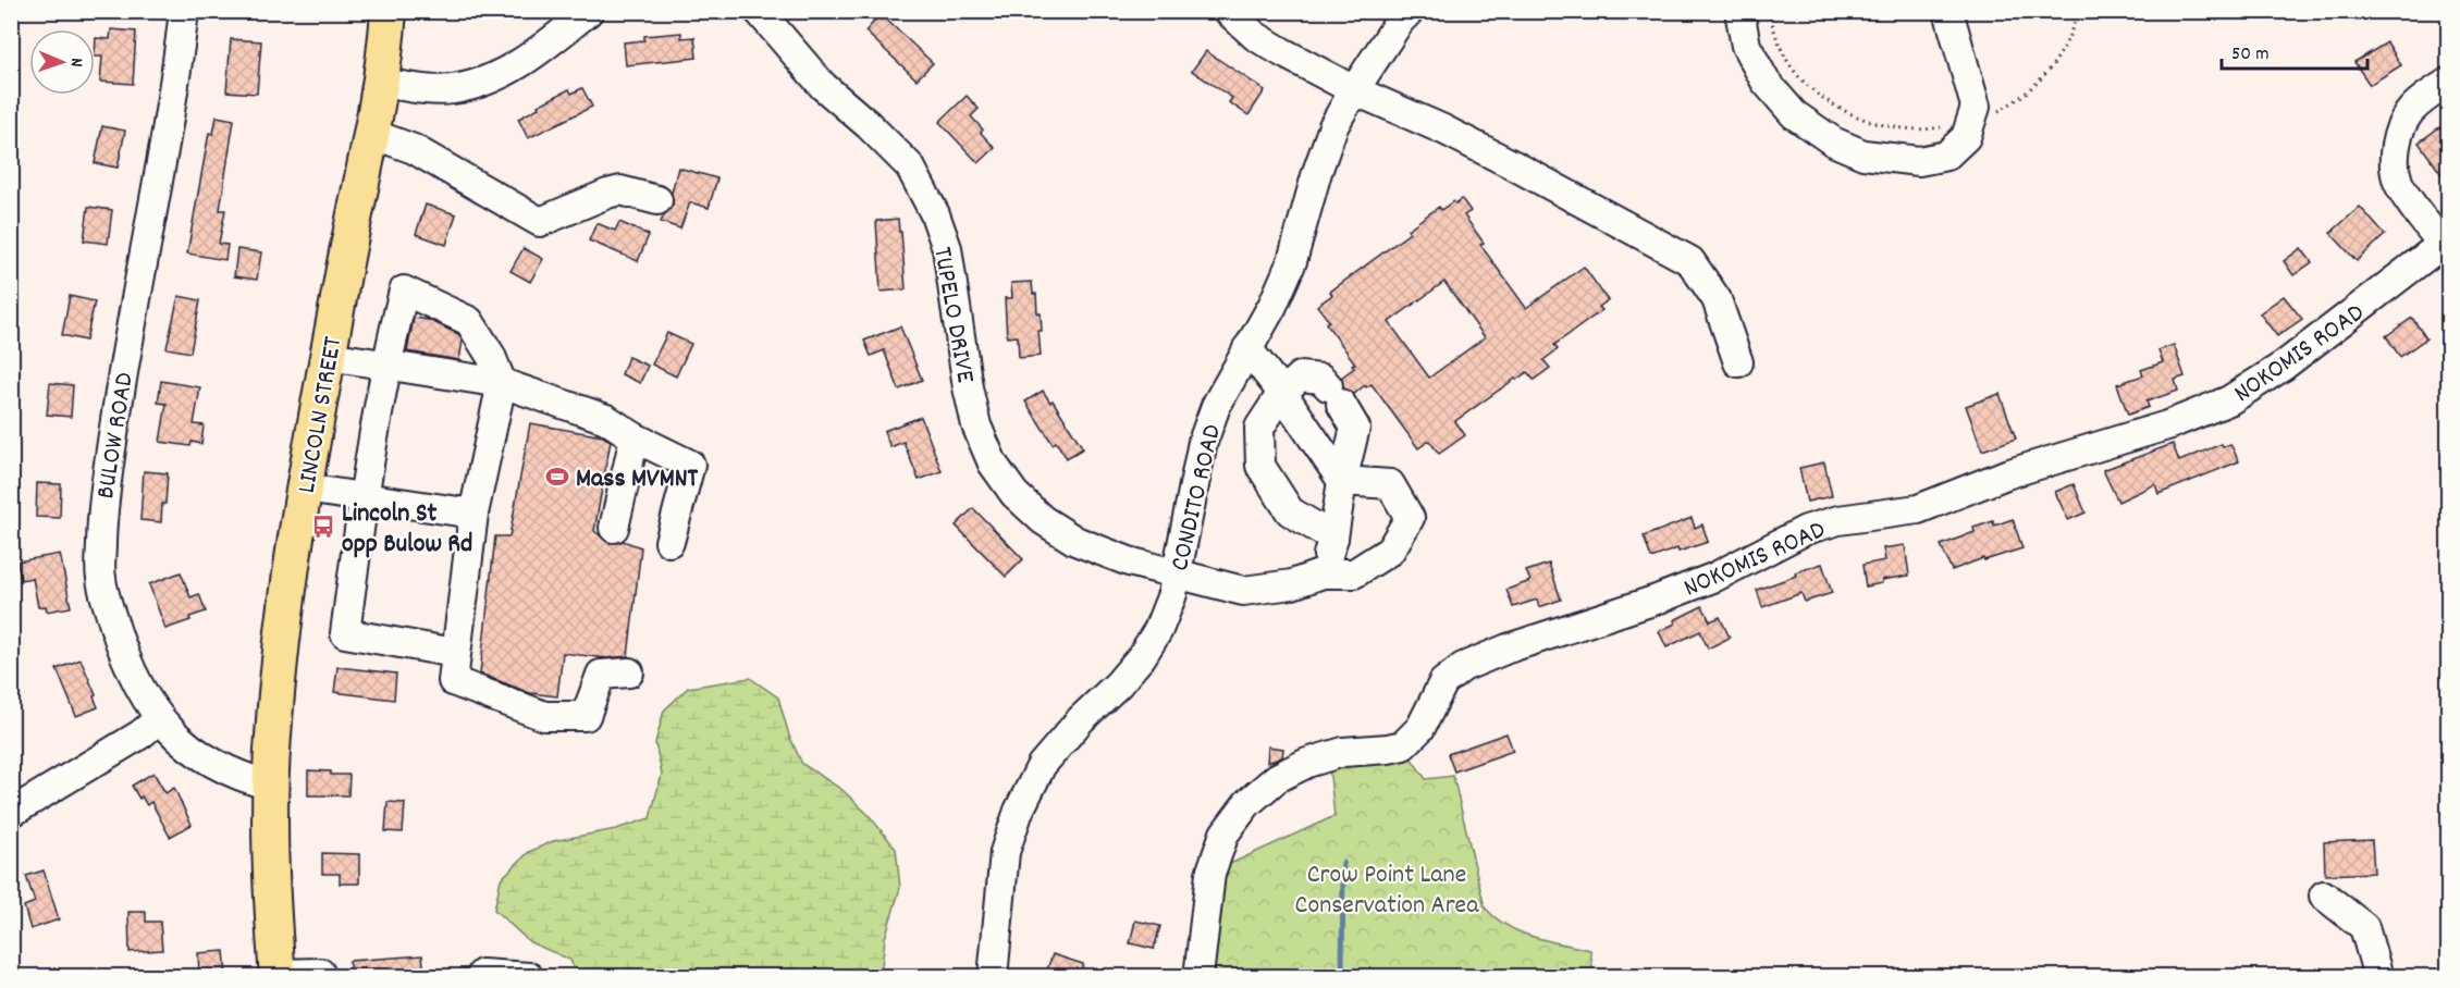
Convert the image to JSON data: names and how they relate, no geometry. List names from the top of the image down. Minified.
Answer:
{"streets":{"main road":["LINCOLN STREET"],"street":["TUPELO DRIVE","NOKOMIS ROAD","BULOW ROAD","CONDITO ROAD"]},"crossings":[["TUPELO DRIVE","CONDITO ROAD"],["LINCOLN STREET","BULOW ROAD"]],"parks":["Crow Point Lane Conservation Area"],"places":{"sports":["Mass MVMNT"],"bus stop":["Lincoln St opp Bulow Rd"]},"scale_bar":"50 m","north":"right"}
